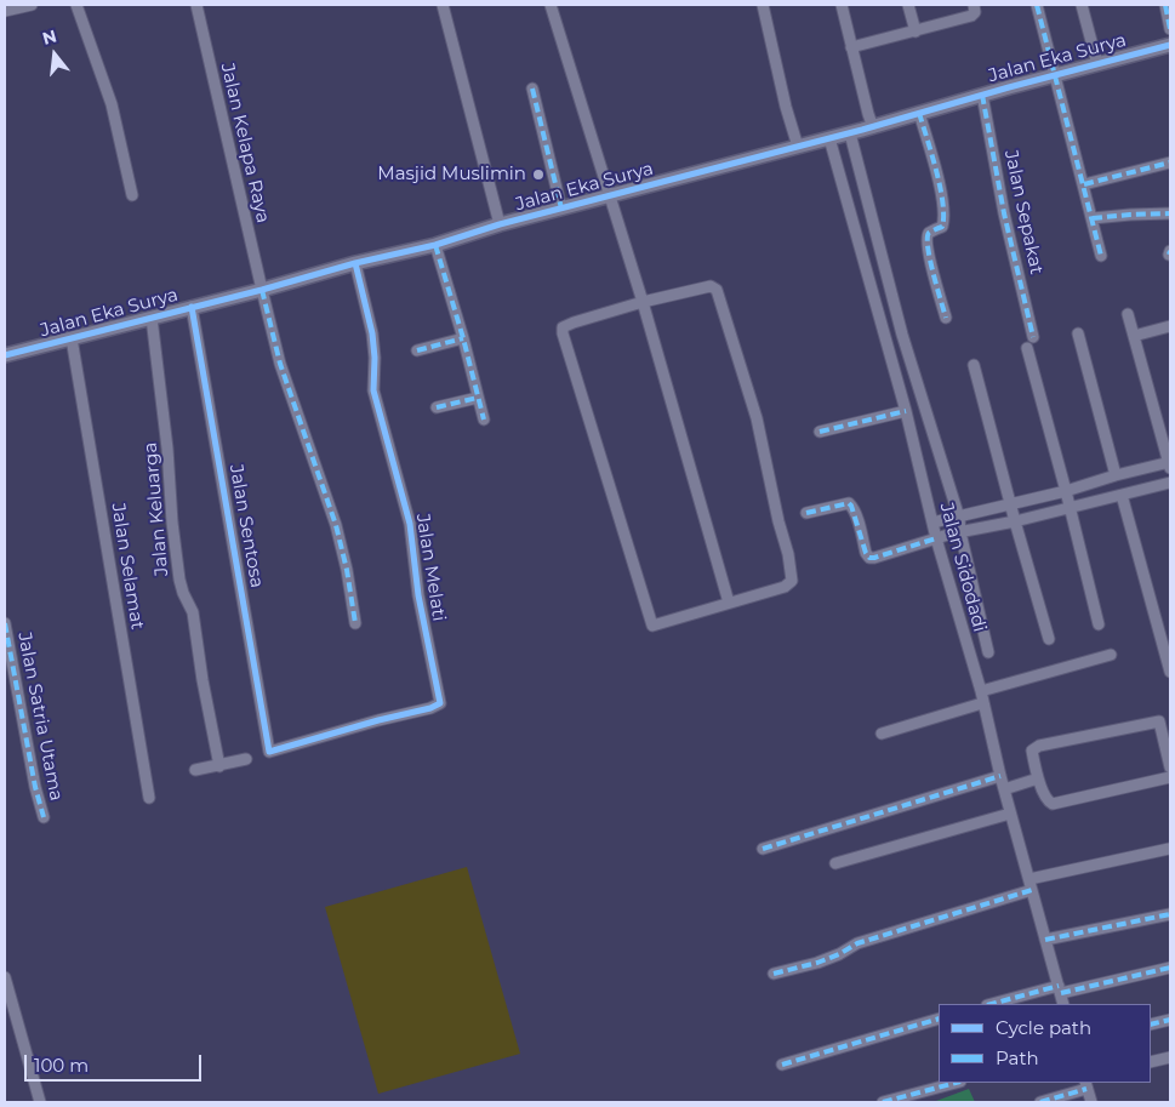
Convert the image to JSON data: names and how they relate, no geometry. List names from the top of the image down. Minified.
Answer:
{"streets":{"street":["Jalan Eka Surya","Jalan Kelapa Raya","Jalan Sepakat","Jalan Keluarga","Jalan Sentosa","Jalan Selamat","Jalan Melati","Jalan Sidodadi","Jalan Satria Utama"]},"crossings":[["Jalan Eka Surya","Jalan Kelapa Raya"],["Jalan Eka Surya","Jalan Sepakat"],["Jalan Eka Surya","Jalan Keluarga"],["Jalan Eka Surya","Jalan Sentosa"],["Jalan Eka Surya","Jalan Selamat"],["Jalan Eka Surya","Jalan Melati"],["Jalan Eka Surya","Jalan Sidodadi"],["Jalan Sentosa","Jalan Melati"]],"places":["Masjid Muslimin"],"legend":["Cycle path","Path"],"scale_bar":"100 m","north":"top"}
